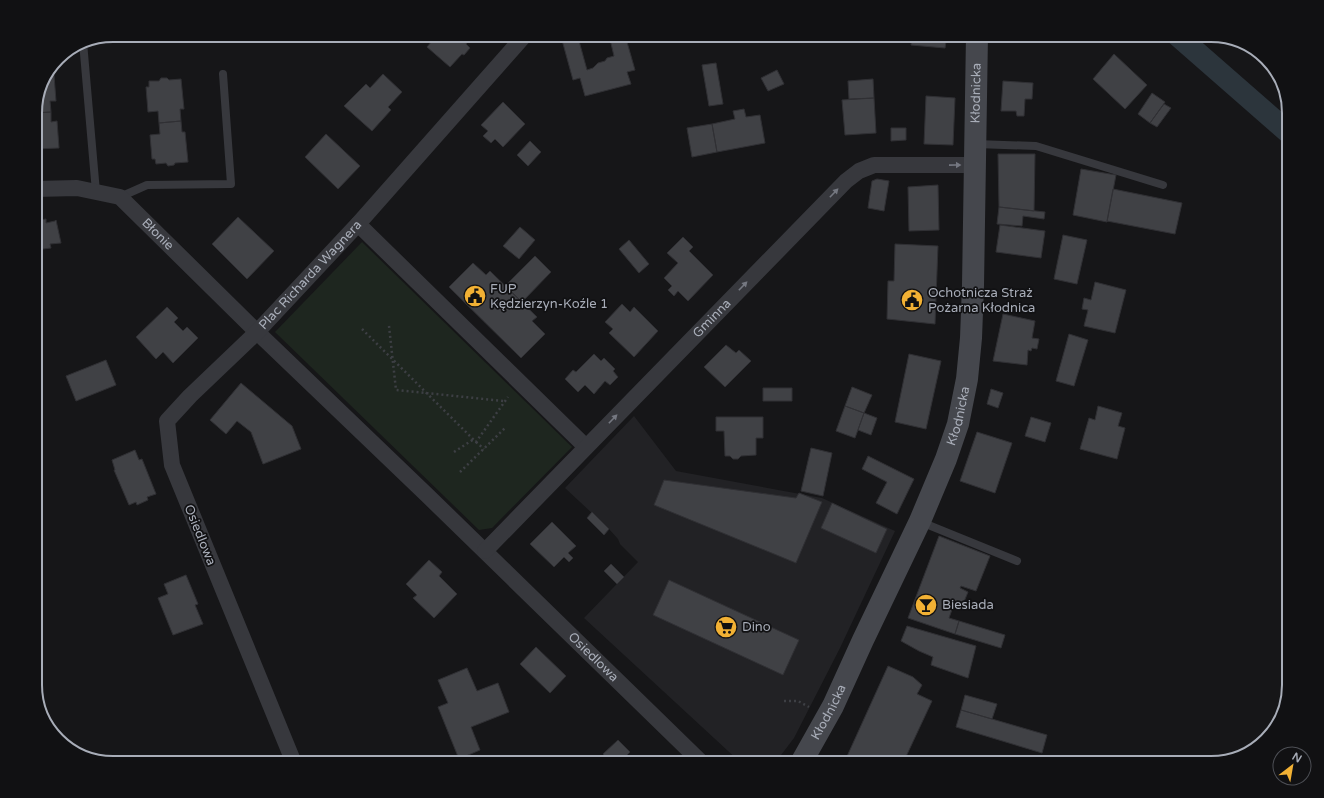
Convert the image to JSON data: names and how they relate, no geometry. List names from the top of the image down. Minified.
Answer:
{"streets":{"main road":["Kłodnicka"],"street":["Błonie","Plac Richarda Wagnera","Gminna","Osiedlowa"]},"crossings":[["Kłodnicka","Gminna"],["Błonie","Plac Richarda Wagnera"],["Błonie","Osiedlowa"],["Plac Richarda Wagnera","Gminna"],["Plac Richarda Wagnera","Osiedlowa"],["Gminna","Osiedlowa"]],"one_way":["Gminna"],"places":{"public building":["FUP Kędzierzyn-Koźle 1","Ochotnicza Straż Pożarna Kłodnica"],"bar":["Biesiada"],"supermarket":["Dino"]},"north":"top right"}
